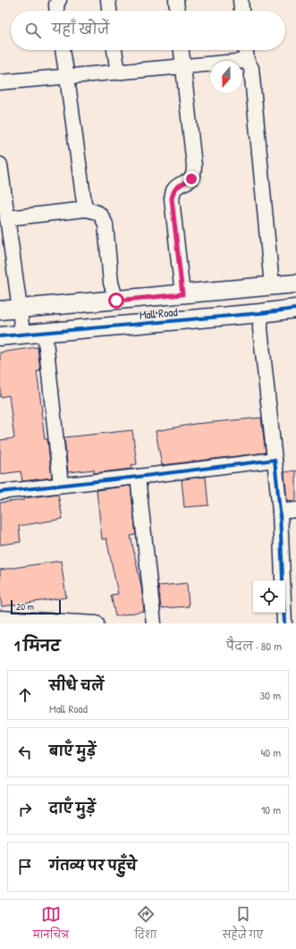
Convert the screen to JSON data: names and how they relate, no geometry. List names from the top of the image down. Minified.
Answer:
{"streets":{"street":["Mall Road"]},"scale_bar":"20 m","north":"bottom","page":{"search":"यहाँ खोजें","scale":"20 m","heading":["1 मिनट","पैदल · 80 m"],"list":[["सीधे चलें","Mall Road","30 m"],["बाएँ मुड़ें","40 m"],["दाएँ मुड़ें","10 m"],"गंतव्य पर पहुँचे"],"nav":["मानचित्र","दिशा","सहेजे गए"]}}
